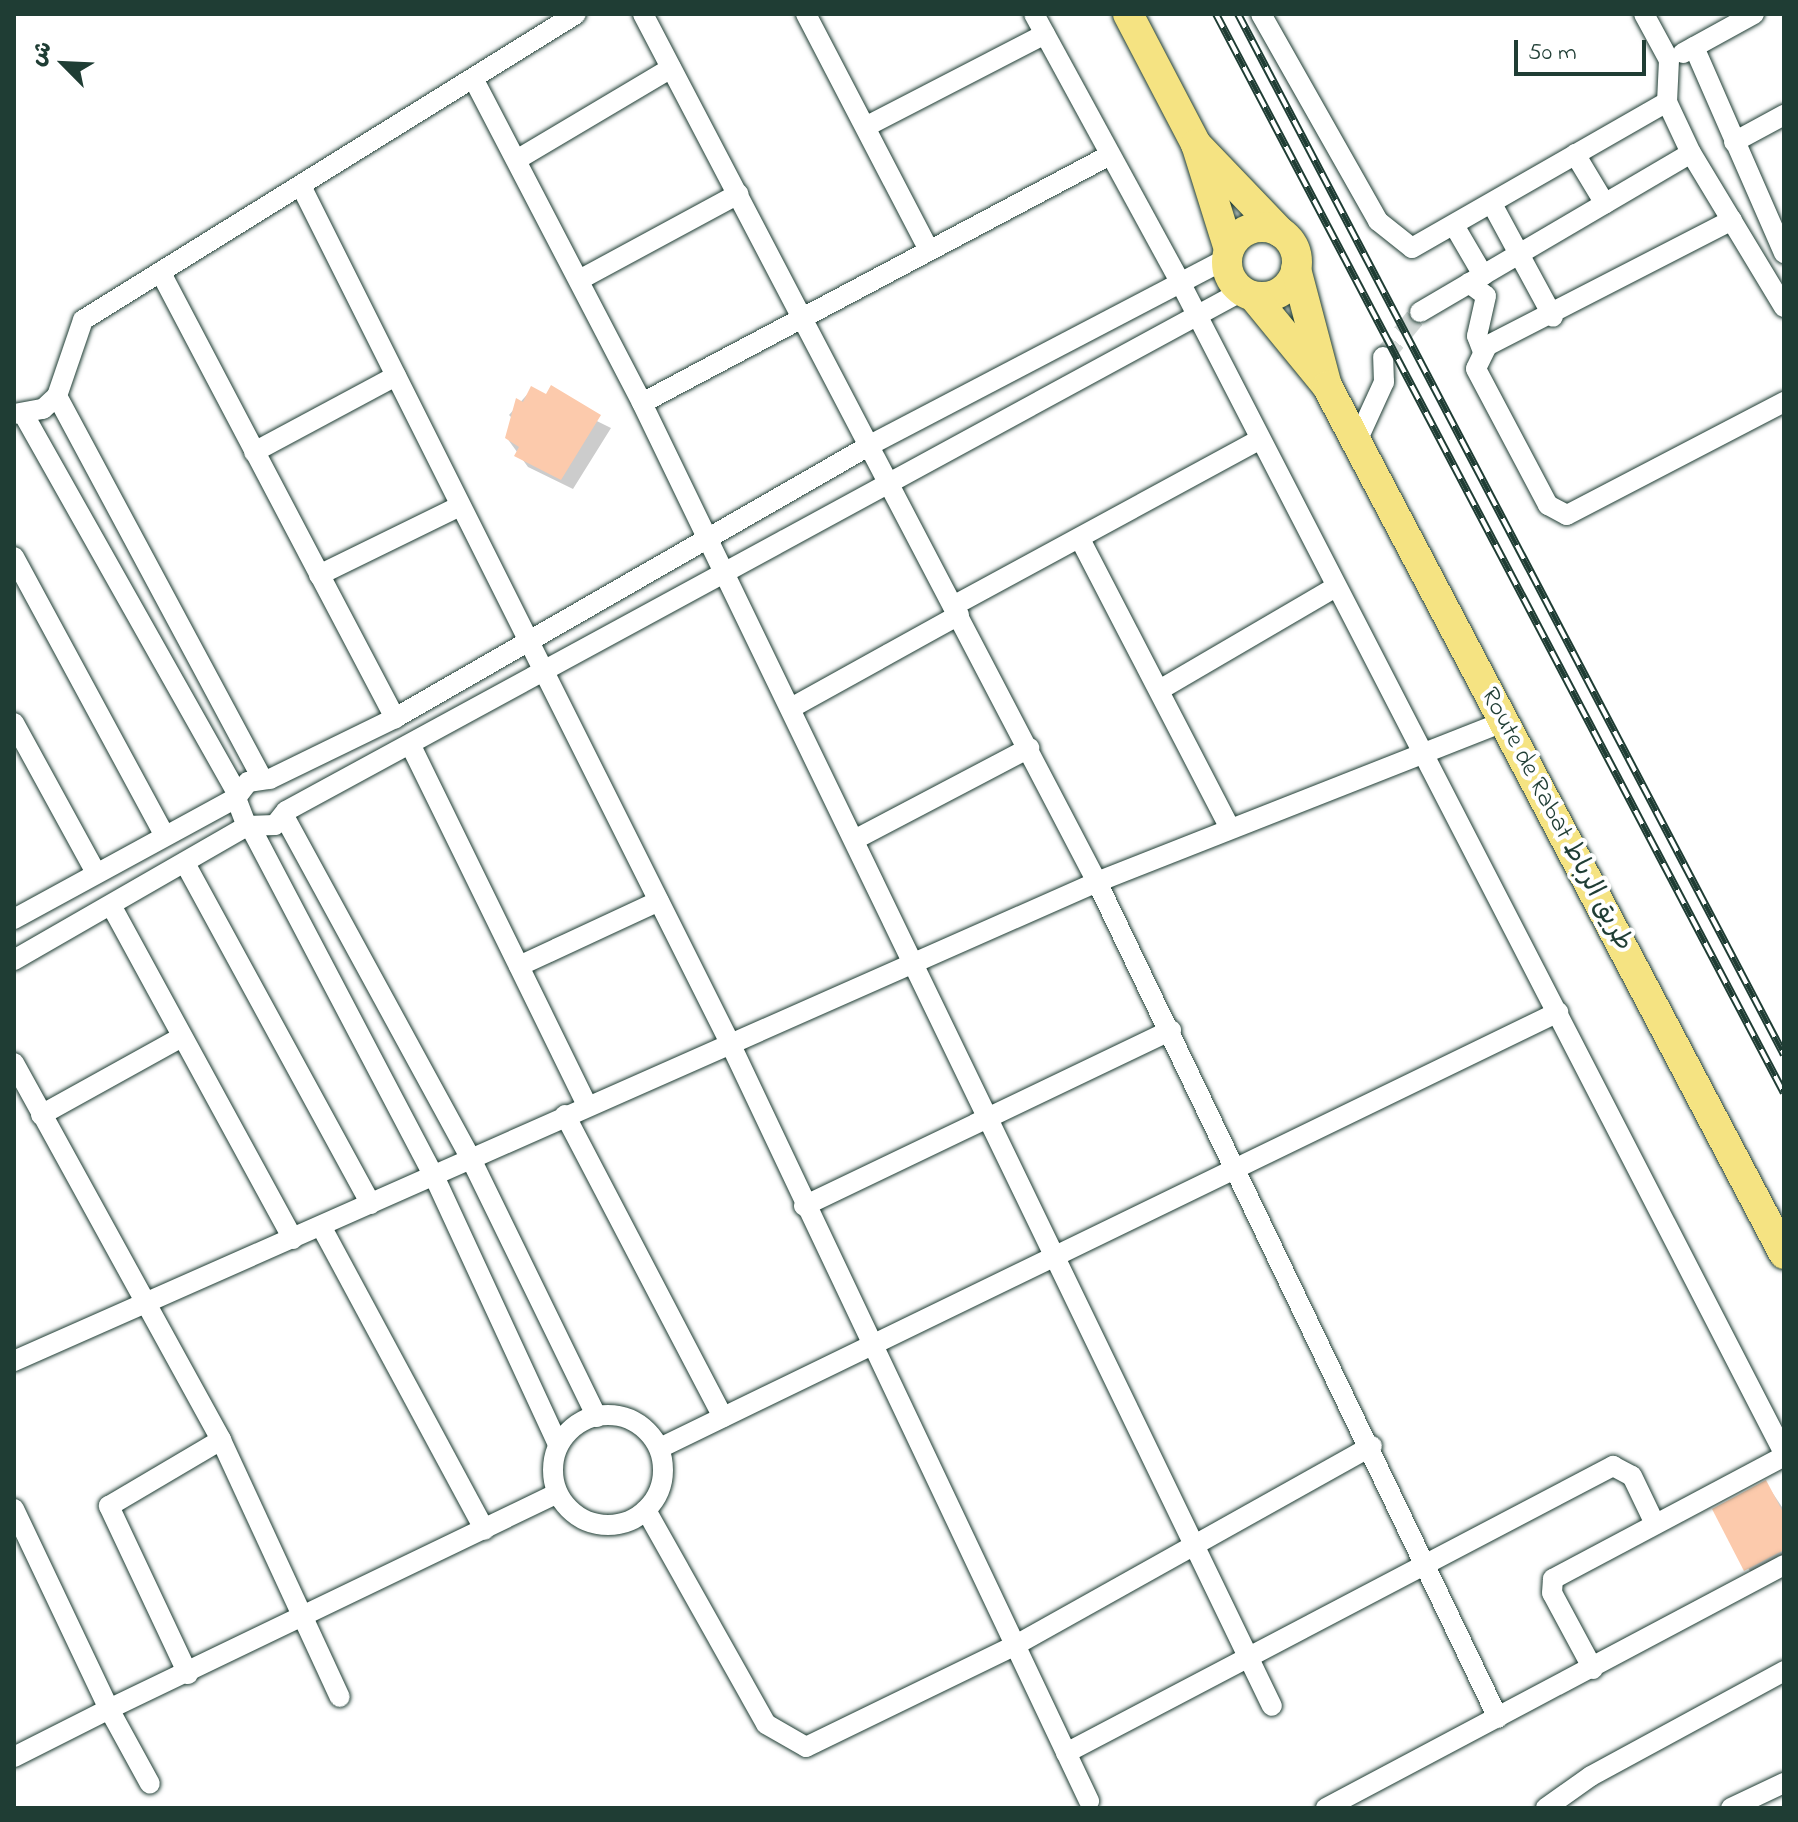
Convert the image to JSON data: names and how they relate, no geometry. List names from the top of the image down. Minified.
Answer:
{"streets":{"main road":["Route de Rabat طريق الرباط"]},"scale_bar":"50 m","north":"top left"}
